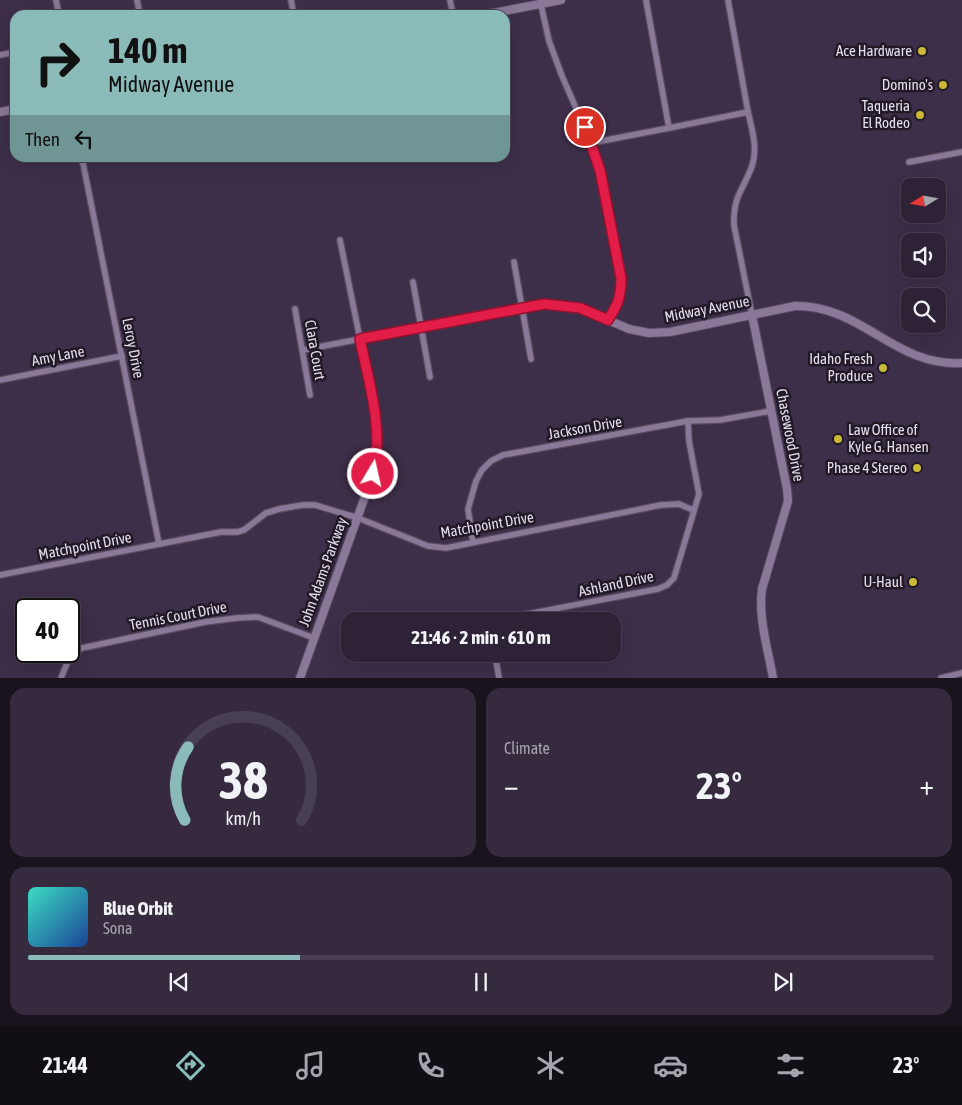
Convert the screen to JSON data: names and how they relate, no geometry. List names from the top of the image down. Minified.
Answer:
{"streets":{"street":["Midway Avenue","Leroy Drive","Clara Court","Amy Lane","Jackson Drive","Chasewood Drive","Matchpoint Drive","John Adams Parkway","Ashland Drive","Tennis Court Drive"]},"crossings":[["Midway Avenue","Clara Court"],["Midway Avenue","Chasewood Drive"],["Midway Avenue","John Adams Parkway"],["Leroy Drive","Amy Lane"],["Leroy Drive","Matchpoint Drive"],["Jackson Drive","Chasewood Drive"],["Jackson Drive","Matchpoint Drive"],["Jackson Drive","Ashland Drive"],["Matchpoint Drive","John Adams Parkway"],["Matchpoint Drive","Ashland Drive"],["John Adams Parkway","Tennis Court Drive"]],"places":["Ace Hardware","Domino's","Taqueria El Rodeo","Idaho Fresh Produce","Law Office of Kyle G. Hansen","Phase 4 Stereo","U-Haul"],"north":"left","page":{"turn":["140 m","Midway Avenue"],"then":"Then","limit":"40","trip":"21:46 · 2 min · 610 m","tile":"Climate","heat":["−","23°","+"],"song":["Blue Orbit","Sona"],"tabs":["21:44","23°"],"gauge":["38","km/h"]}}
